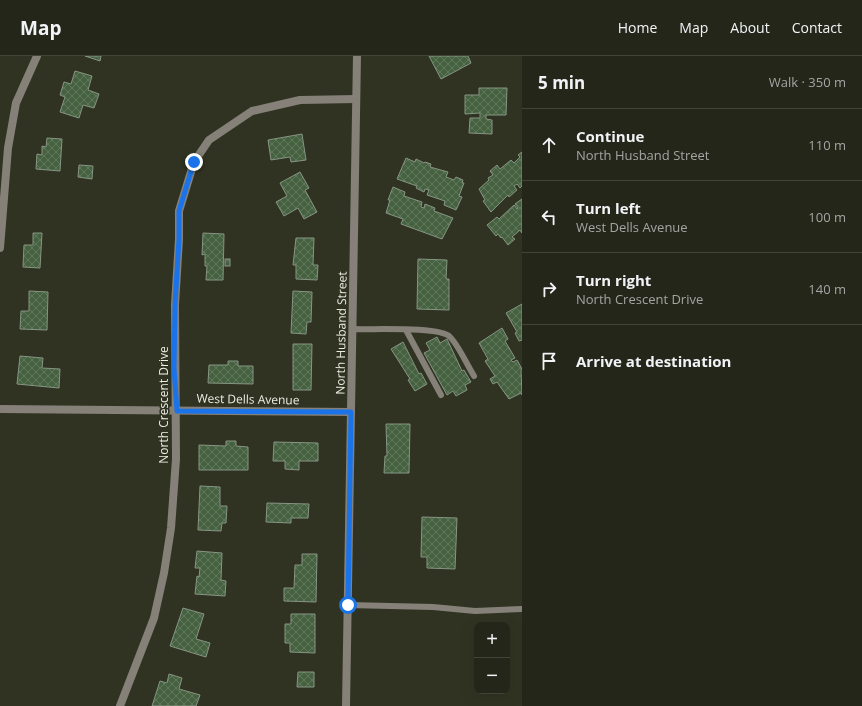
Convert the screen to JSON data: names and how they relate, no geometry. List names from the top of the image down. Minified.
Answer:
{"streets":{"street":["North Husband Street","West Dells Avenue","North Crescent Drive"]},"crossings":[["North Husband Street","West Dells Avenue"],["North Husband Street","North Crescent Drive"],["West Dells Avenue","North Crescent Drive"]],"page":{"header":"Map","nav":["Home","Map","About","Contact"],"heading":["5 min","Walk · 350 m"],"list":[["Continue","North Husband Street","110 m"],["Turn left","West Dells Avenue","100 m"],["Turn right","North Crescent Drive","140 m"],"Arrive at destination"],"map_buttons":["+","−"]}}
